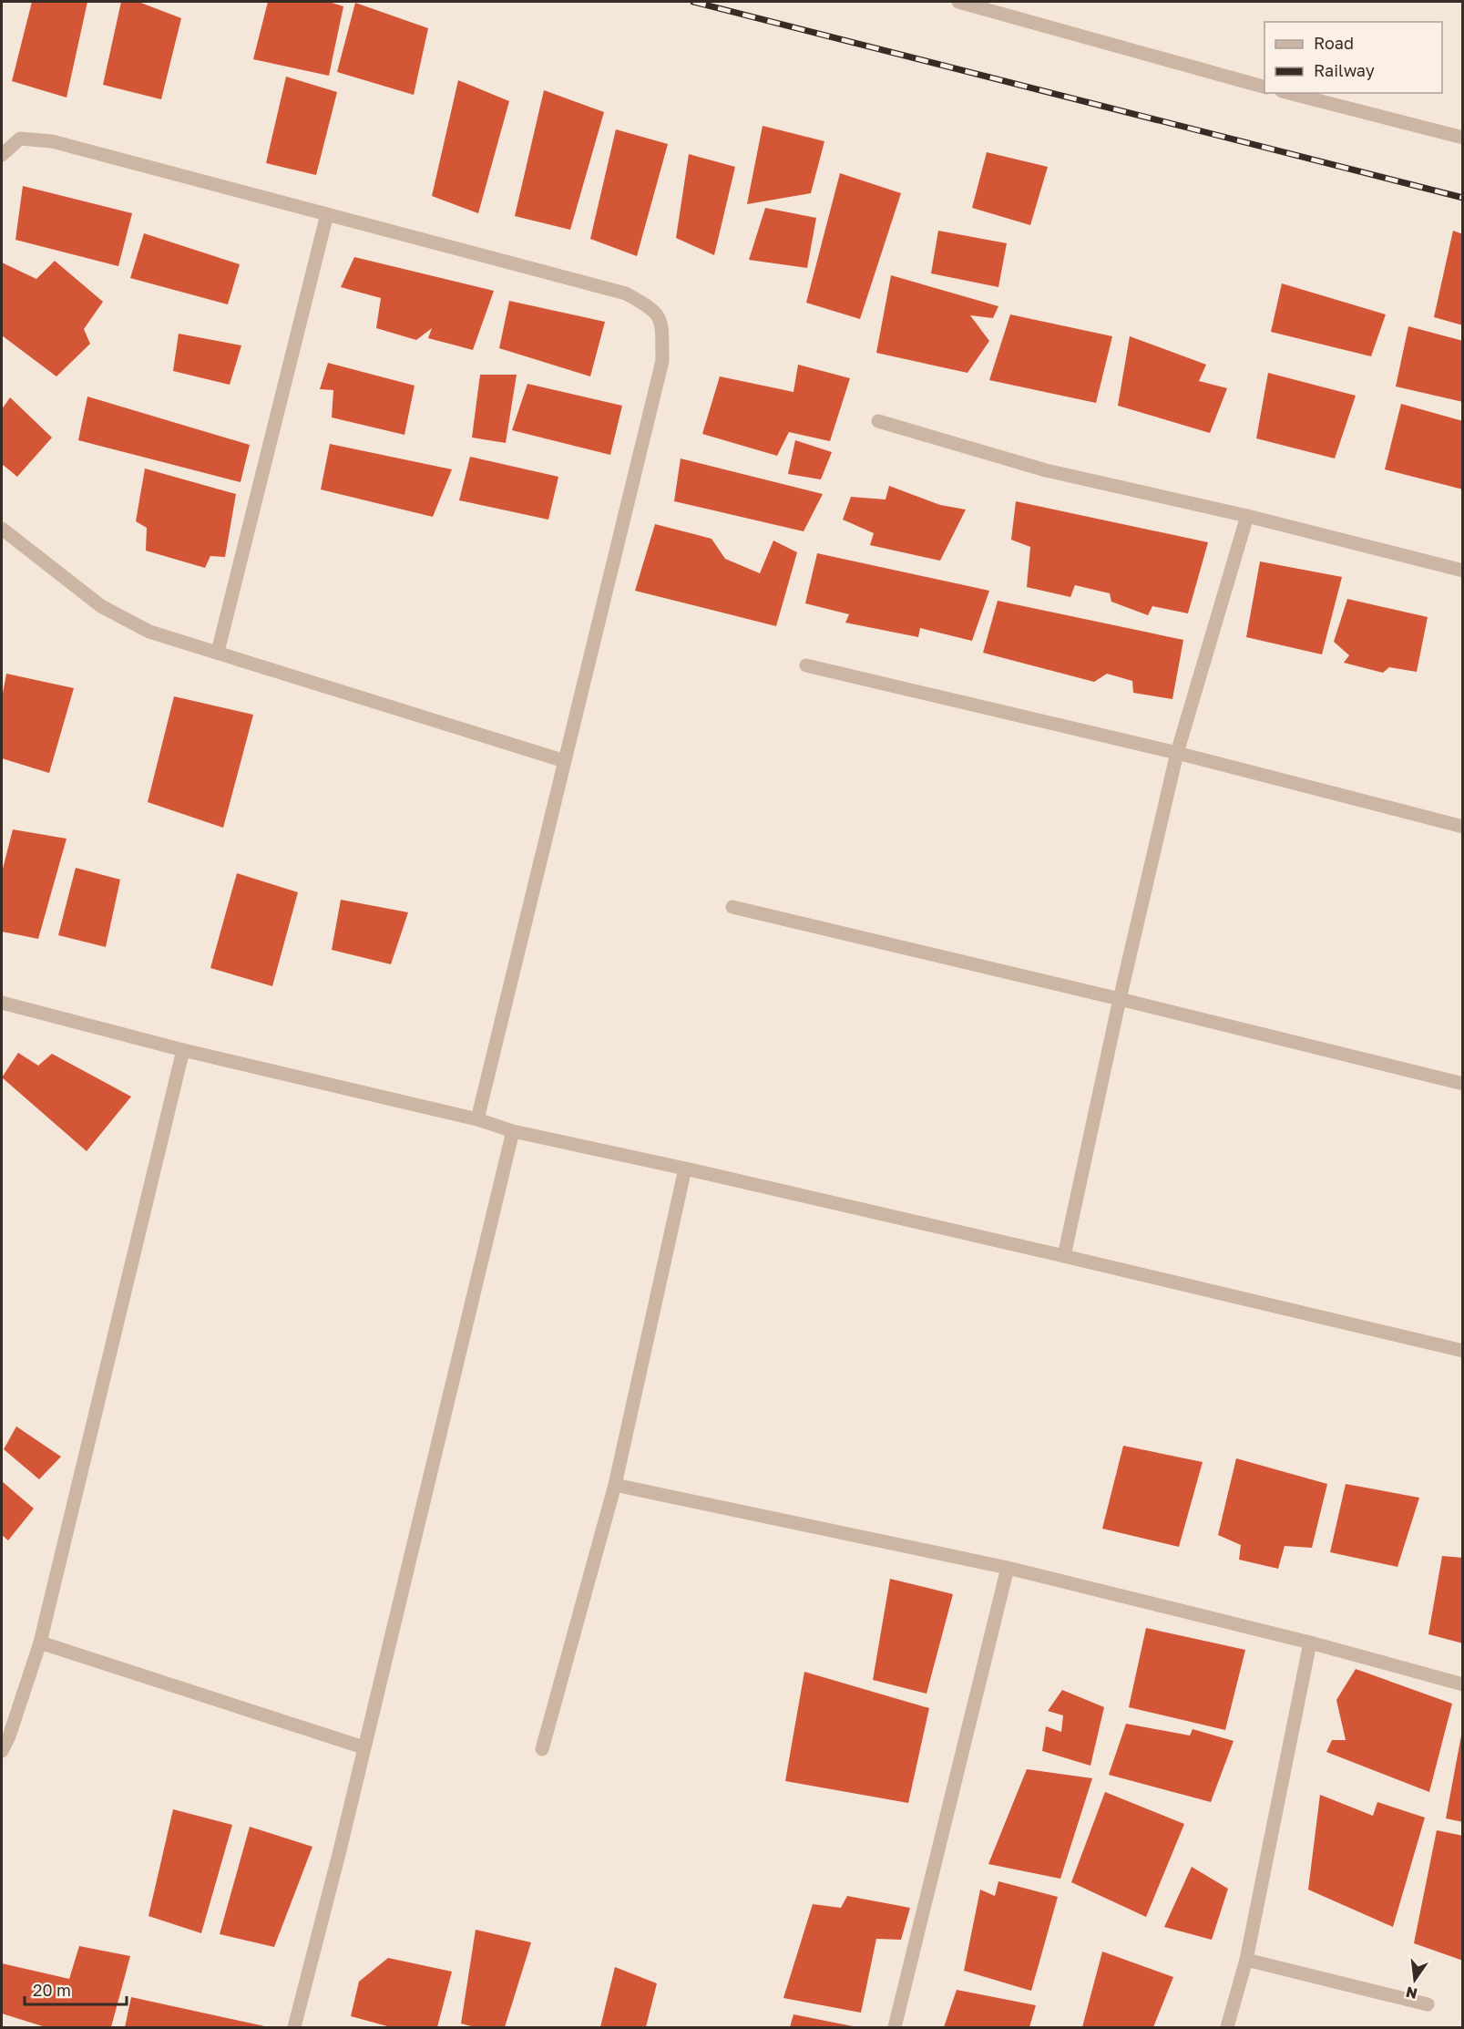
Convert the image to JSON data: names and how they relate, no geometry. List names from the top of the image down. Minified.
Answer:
{"legend":["Road","Railway"],"scale_bar":"20 m","north":"bottom"}
